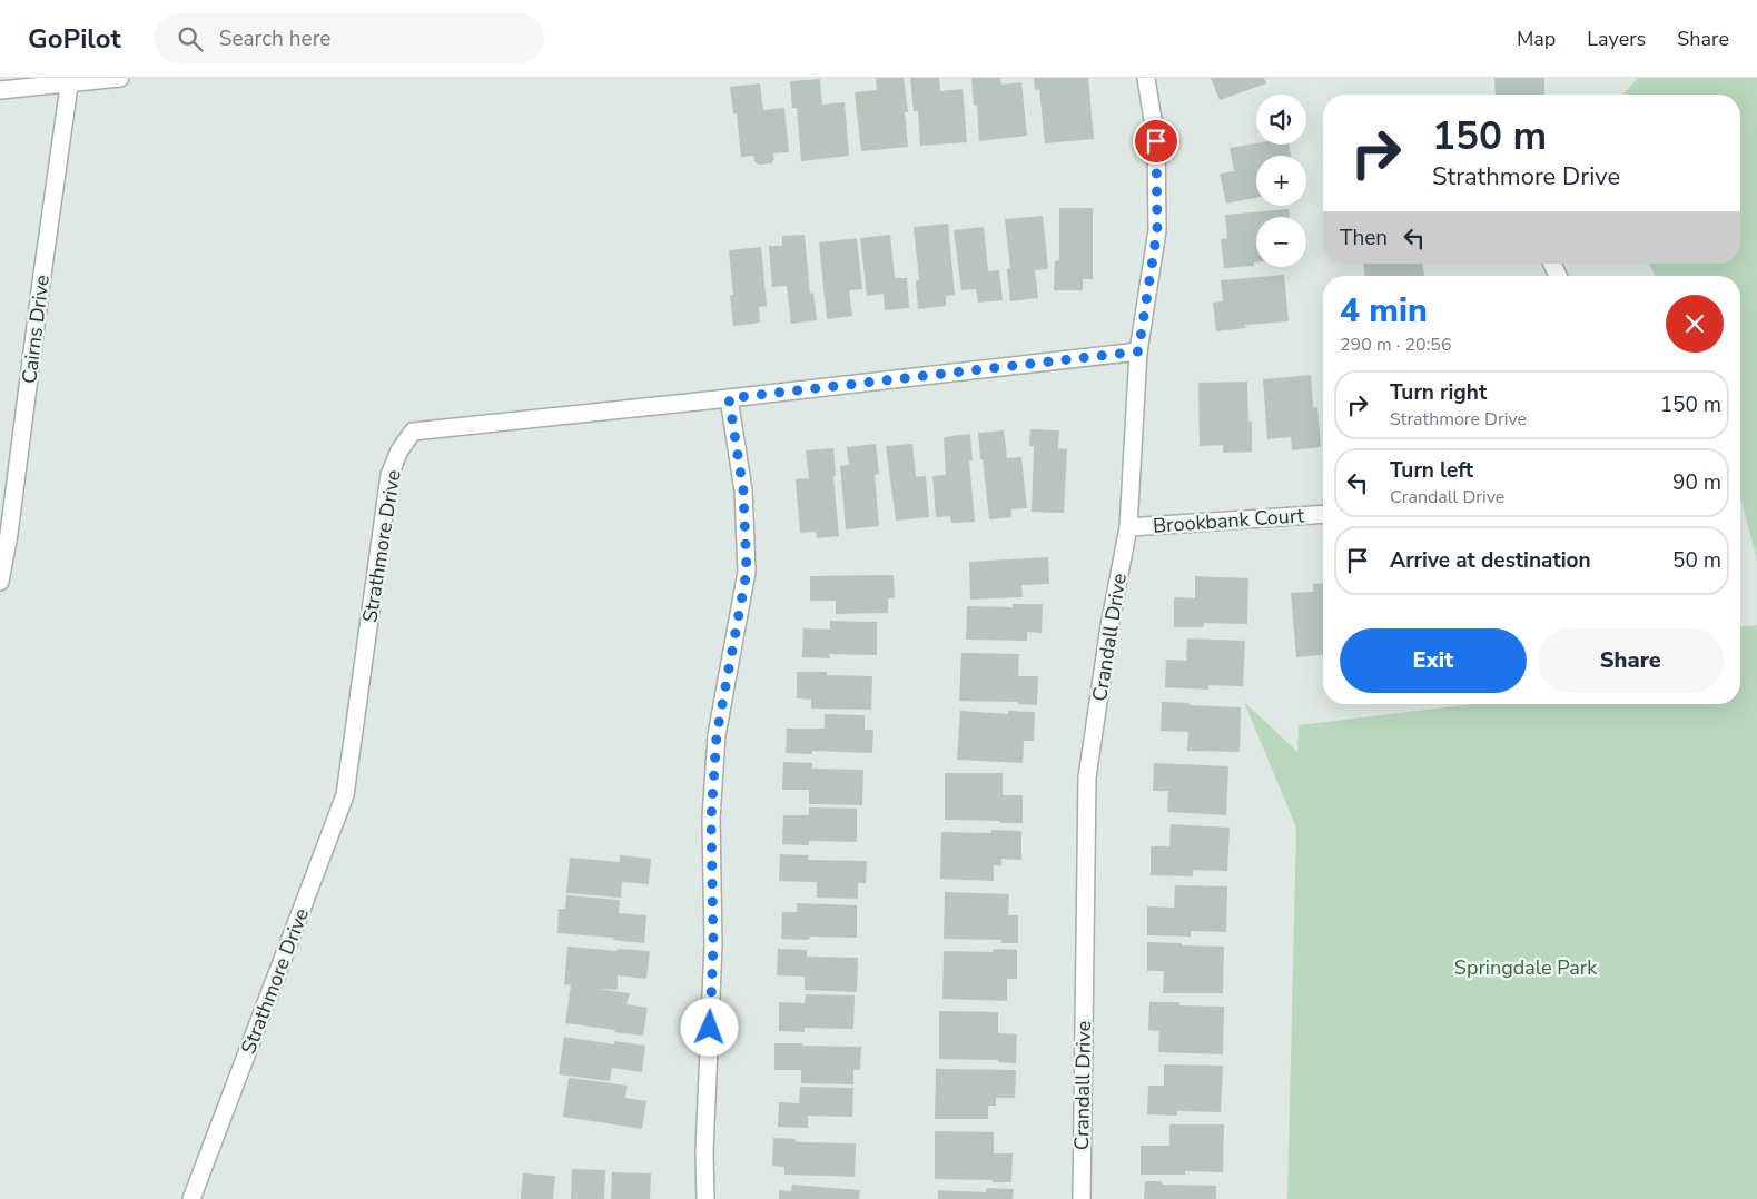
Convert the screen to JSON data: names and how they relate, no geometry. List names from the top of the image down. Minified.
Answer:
{"streets":{"street":["Cairns Drive","Brookbank Court","Strathmore Drive","Crandall Drive"]},"crossings":[["Brookbank Court","Crandall Drive"],["Strathmore Drive","Crandall Drive"]],"parks":["Springdale Park"],"page":{"header":"GoPilot","search":"Search here","nav":["Map","Layers","Share"],"map_buttons":["+","−"],"turn":["150 m","Strathmore Drive"],"then":"Then","heading":["4 min","290 m · 20:56"],"list":[{"name":"Turn right","note":"Strathmore Drive","value":"150 m"},{"name":"Turn left","note":"Crandall Drive","value":"90 m"},{"name":"Arrive at destination","value":"50 m"}],"buttons":["Exit","Share"]}}
